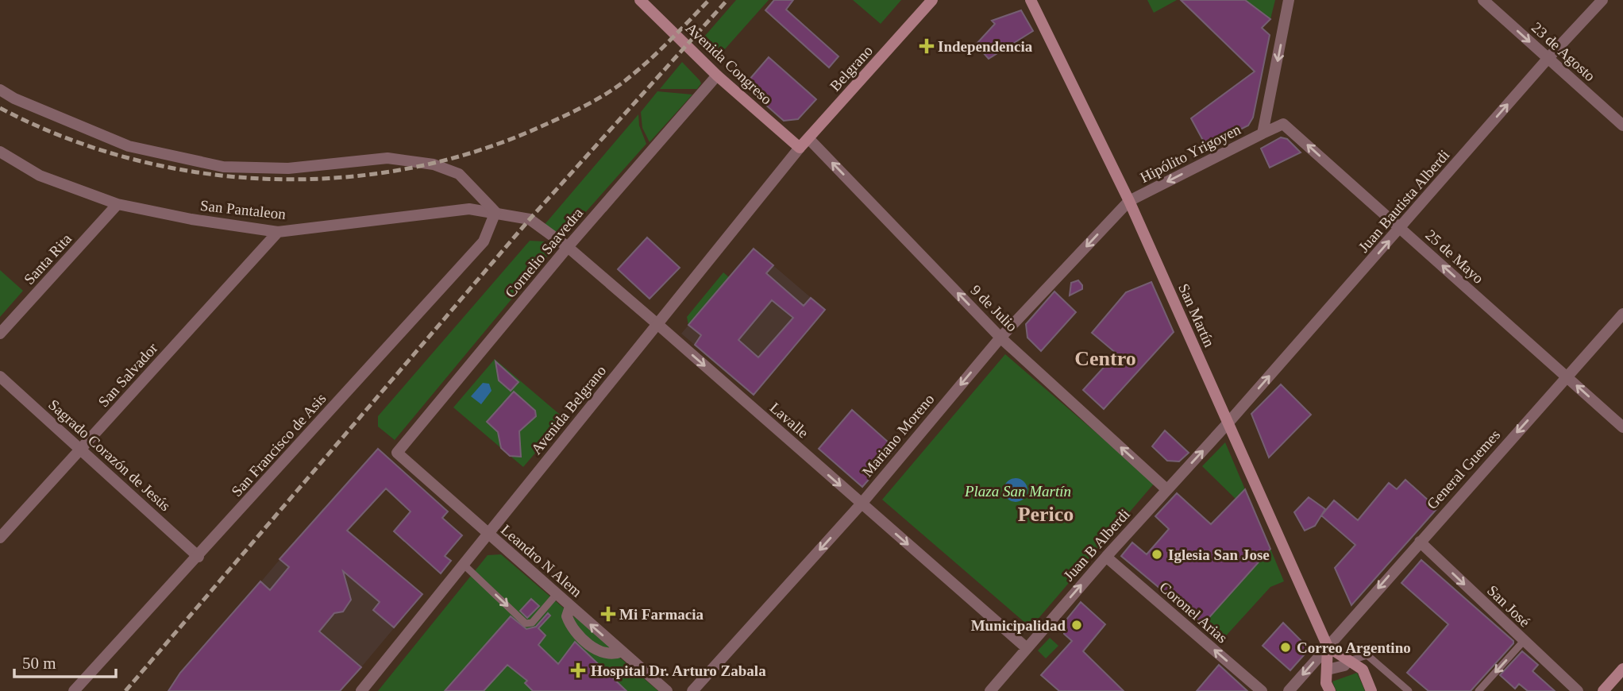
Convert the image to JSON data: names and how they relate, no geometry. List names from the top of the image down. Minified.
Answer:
{"streets":{"main road":["Avenida Congreso","Belgrano","San Martín"],"street":["23 de Agosto","Hipólito Yrigoyen","Juan Bautista Alberdi","San Pantaleon","Cornelio Saavedra","25 de Mayo","Santa Rita","9 de Julio","San Salvador","Avenida Belgrano","Lavalle","Mariano Moreno","San Francisco de Asis","Sagrado Corazón de Jesús","General Guemes","Juan B Alberdi","Leandro N Alem","San José","Coronel Arias"]},"crossings":[["23 de Agosto","Juan Bautista Alberdi"],["Avenida Congreso","Belgrano"],["Avenida Congreso","Cornelio Saavedra"],["Avenida Congreso","Avenida Belgrano"],["Belgrano","9 de Julio"],["Belgrano","Avenida Belgrano"],["Hipólito Yrigoyen","25 de Mayo"],["Hipólito Yrigoyen","San Martín"],["Hipólito Yrigoyen","Mariano Moreno"],["Juan Bautista Alberdi","25 de Mayo"],["Juan Bautista Alberdi","San Martín"],["Juan Bautista Alberdi","Juan B Alberdi"],["San Pantaleon","Santa Rita"],["San Pantaleon","San Salvador"],["San Pantaleon","Lavalle"],["San Pantaleon","San Francisco de Asis"],["Cornelio Saavedra","Lavalle"],["Cornelio Saavedra","Leandro N Alem"],["25 de Mayo","General Guemes"],["9 de Julio","Mariano Moreno"],["9 de Julio","Juan B Alberdi"],["San Martín","Mariano Moreno"],["San Martín","General Guemes"],["San Martín","Juan B Alberdi"],["San Salvador","Sagrado Corazón de Jesús"],["Avenida Belgrano","Lavalle"],["Avenida Belgrano","Leandro N Alem"],["Lavalle","Mariano Moreno"],["Lavalle","Juan B Alberdi"],["San Francisco de Asis","Sagrado Corazón de Jesús"],["General Guemes","San José"],["Juan B Alberdi","Coronel Arias"]],"one_way":["23 de Agosto","Hipólito Yrigoyen","Juan Bautista Alberdi","25 de Mayo","9 de Julio","Lavalle","Mariano Moreno","General Guemes","Juan B Alberdi","Leandro N Alem","San José","Coronel Arias"],"districts":["Centro","Perico"],"parks":["Plaza San Martín"],"places":{"health":["Independencia","Mi Farmacia","Hospital Dr. Arturo Zabala"],"other":["Iglesia San Jose","Municipalidad","Correo Argentino"]},"scale_bar":"50 m"}
